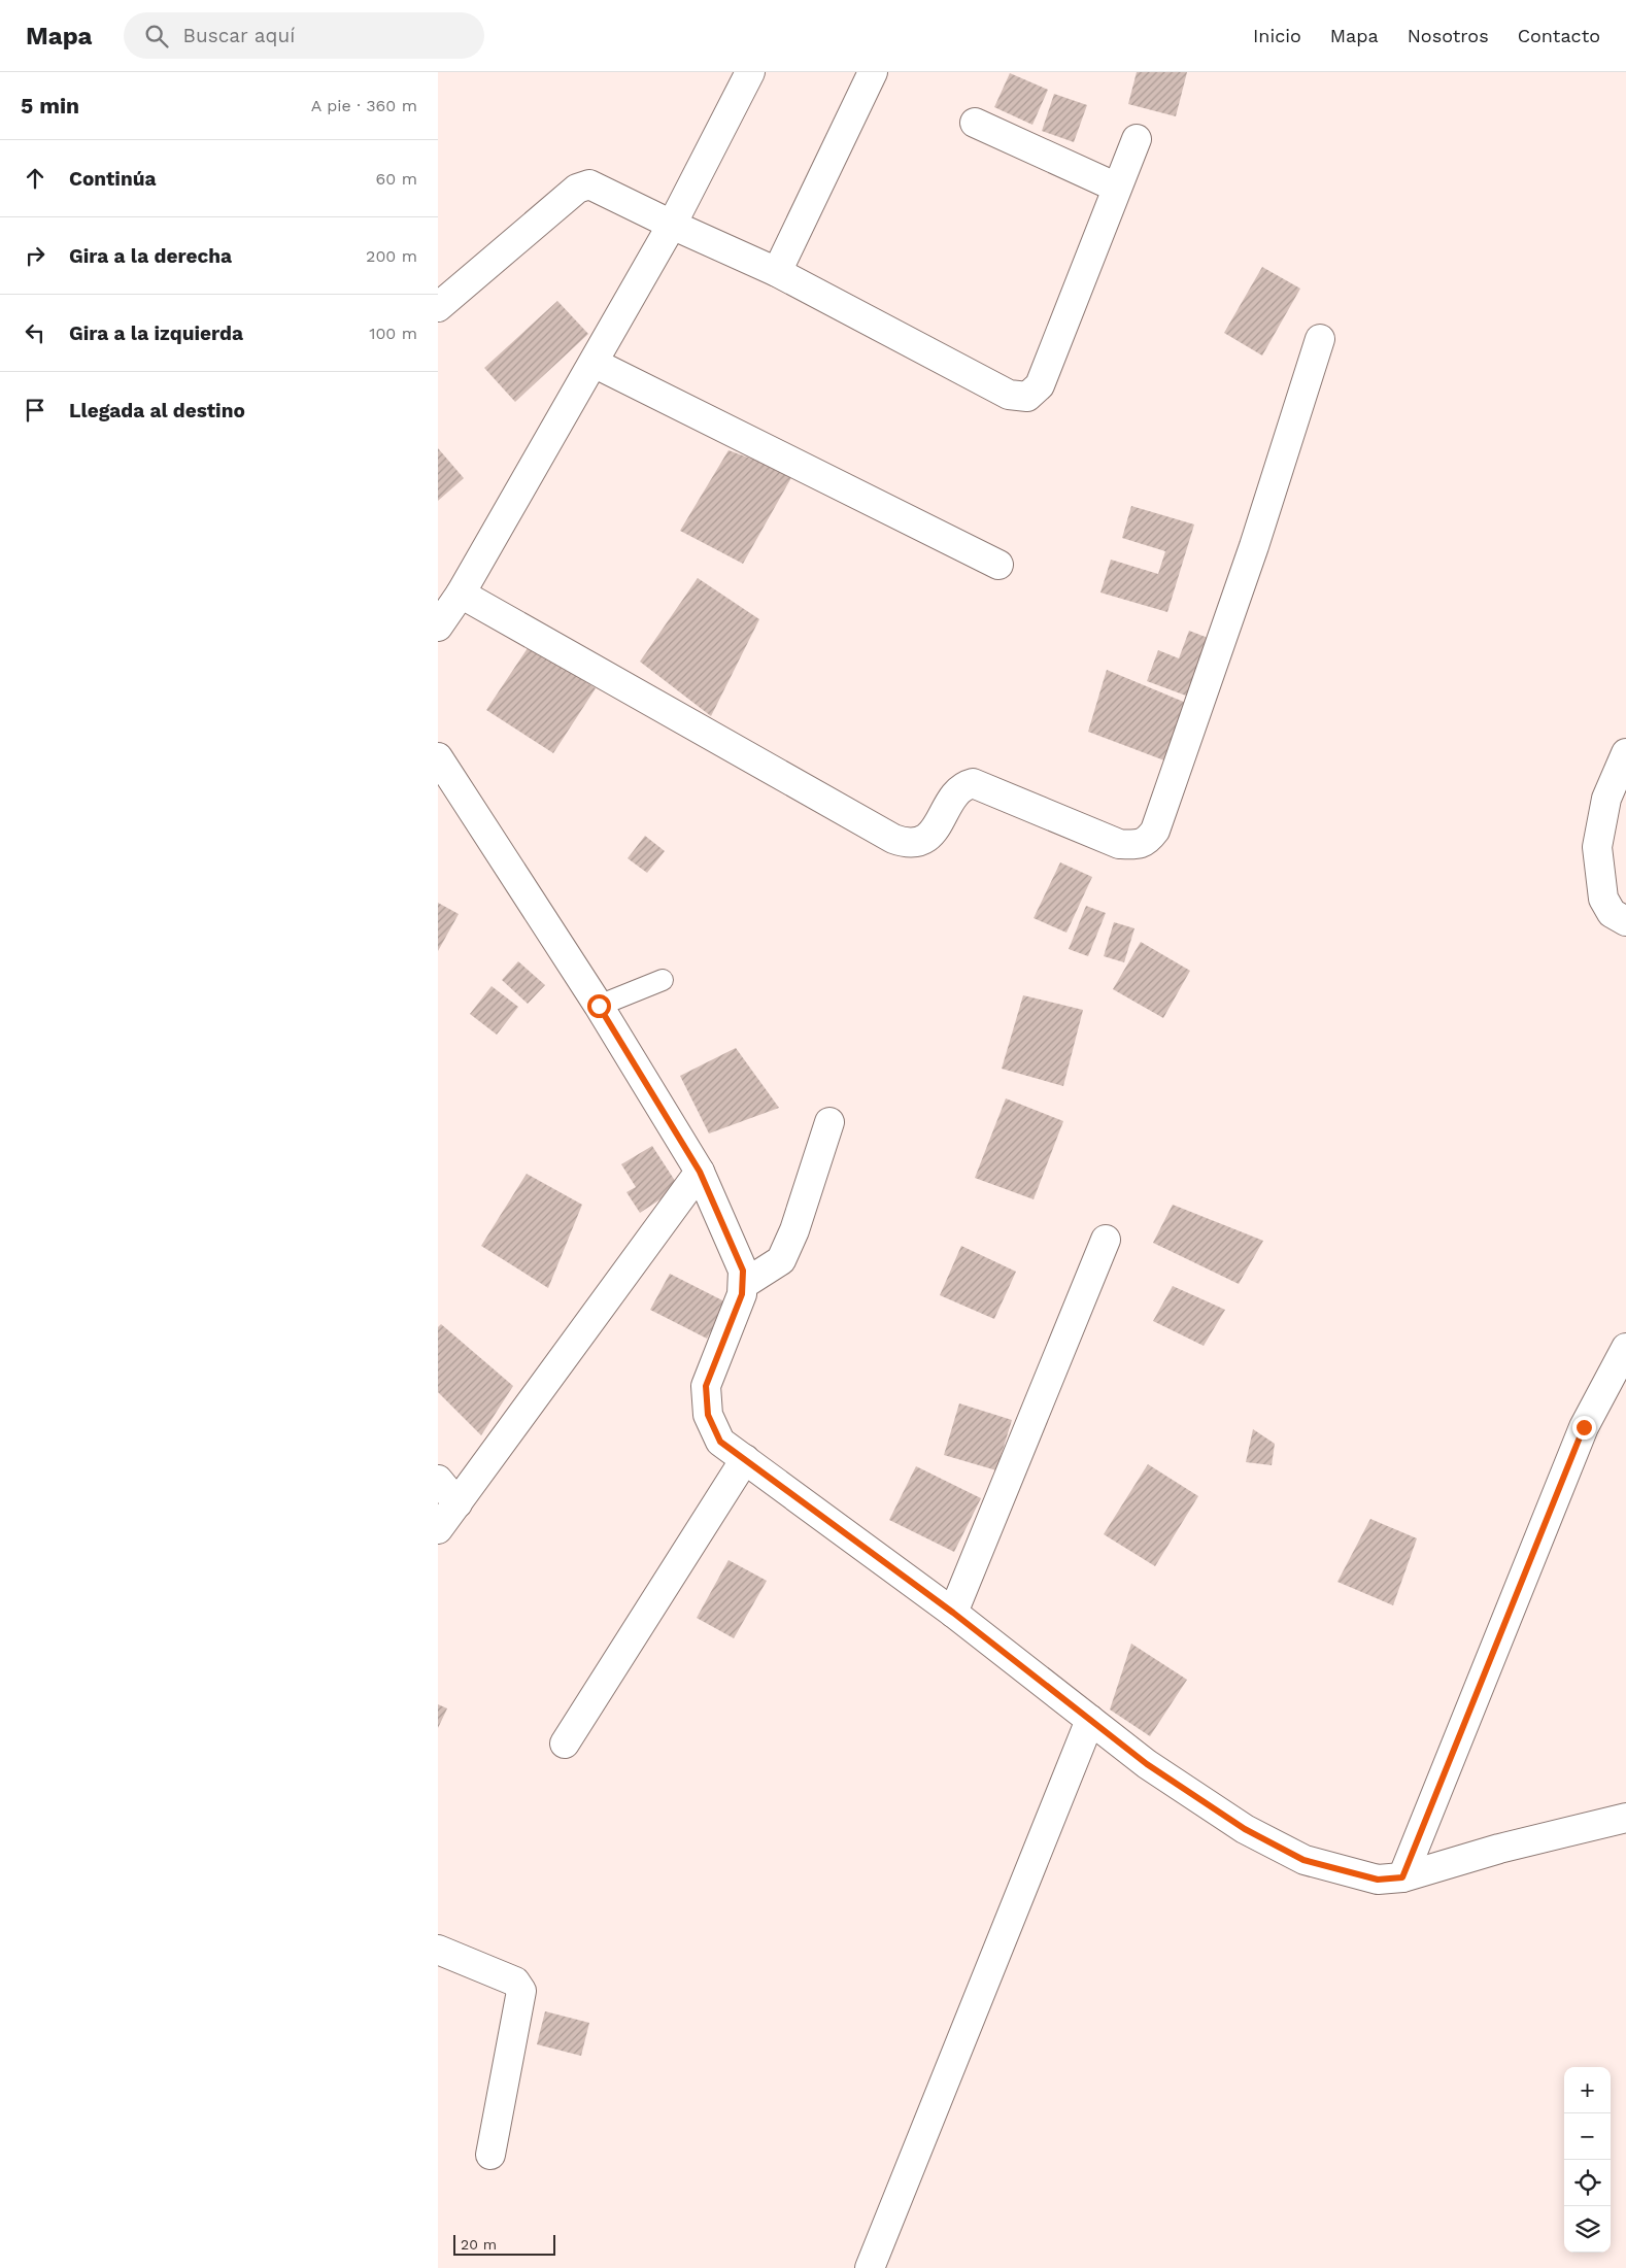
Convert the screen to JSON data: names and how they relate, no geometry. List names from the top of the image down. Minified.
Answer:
{"scale_bar":"20 m","page":{"header":"Mapa","search":"Buscar aquí","nav":["Inicio","Mapa","Nosotros","Contacto"],"heading":["5 min","A pie · 360 m"],"list":[["Continúa","60 m"],["Gira a la derecha","200 m"],["Gira a la izquierda","100 m"],"Llegada al destino"],"map_buttons":["+","−"],"scale":"20 m"}}
